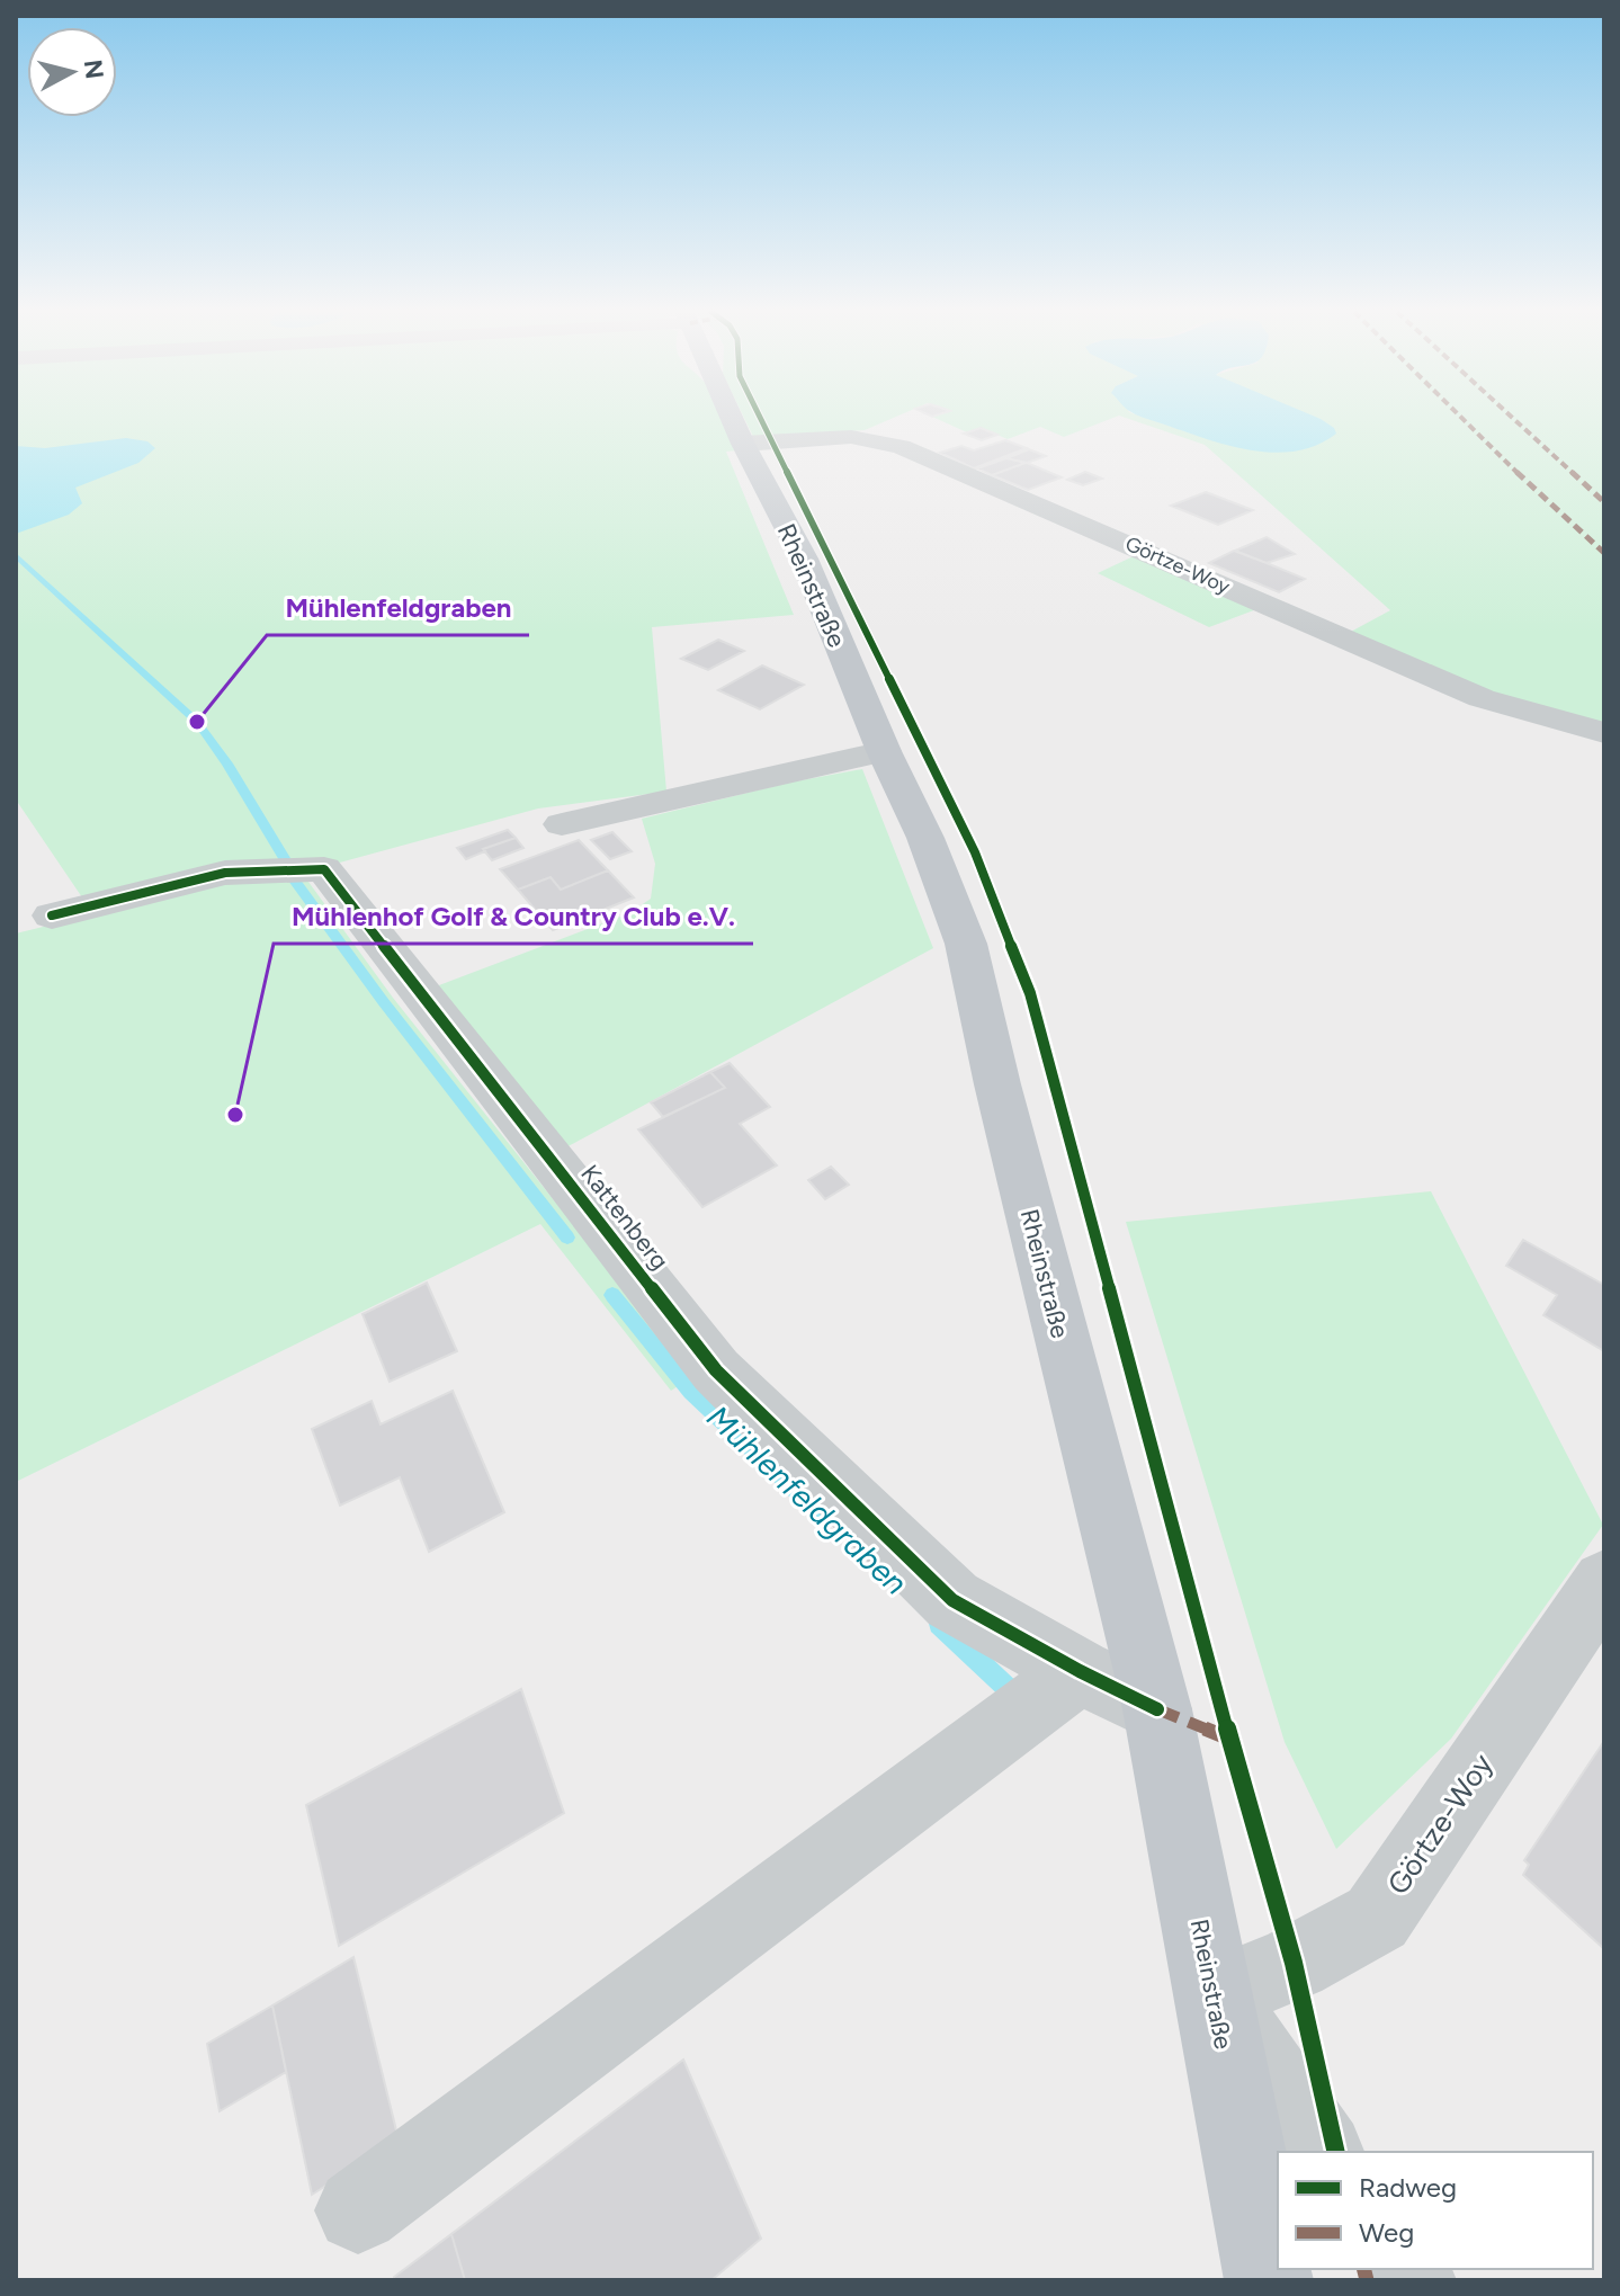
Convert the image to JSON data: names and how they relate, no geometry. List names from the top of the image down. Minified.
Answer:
{"streets":{"main road":["Rheinstraße"],"street":["Görtze-Woy","Kattenberg"]},"crossings":[["Görtze-Woy","Rheinstraße"],["Rheinstraße","Kattenberg"]],"water":["Mühlenfeldgraben"],"places":["Mühlenfeldgraben","Mühlenhof Golf & Country Club e.V."],"legend":["Radweg","Weg"],"north":"right"}
